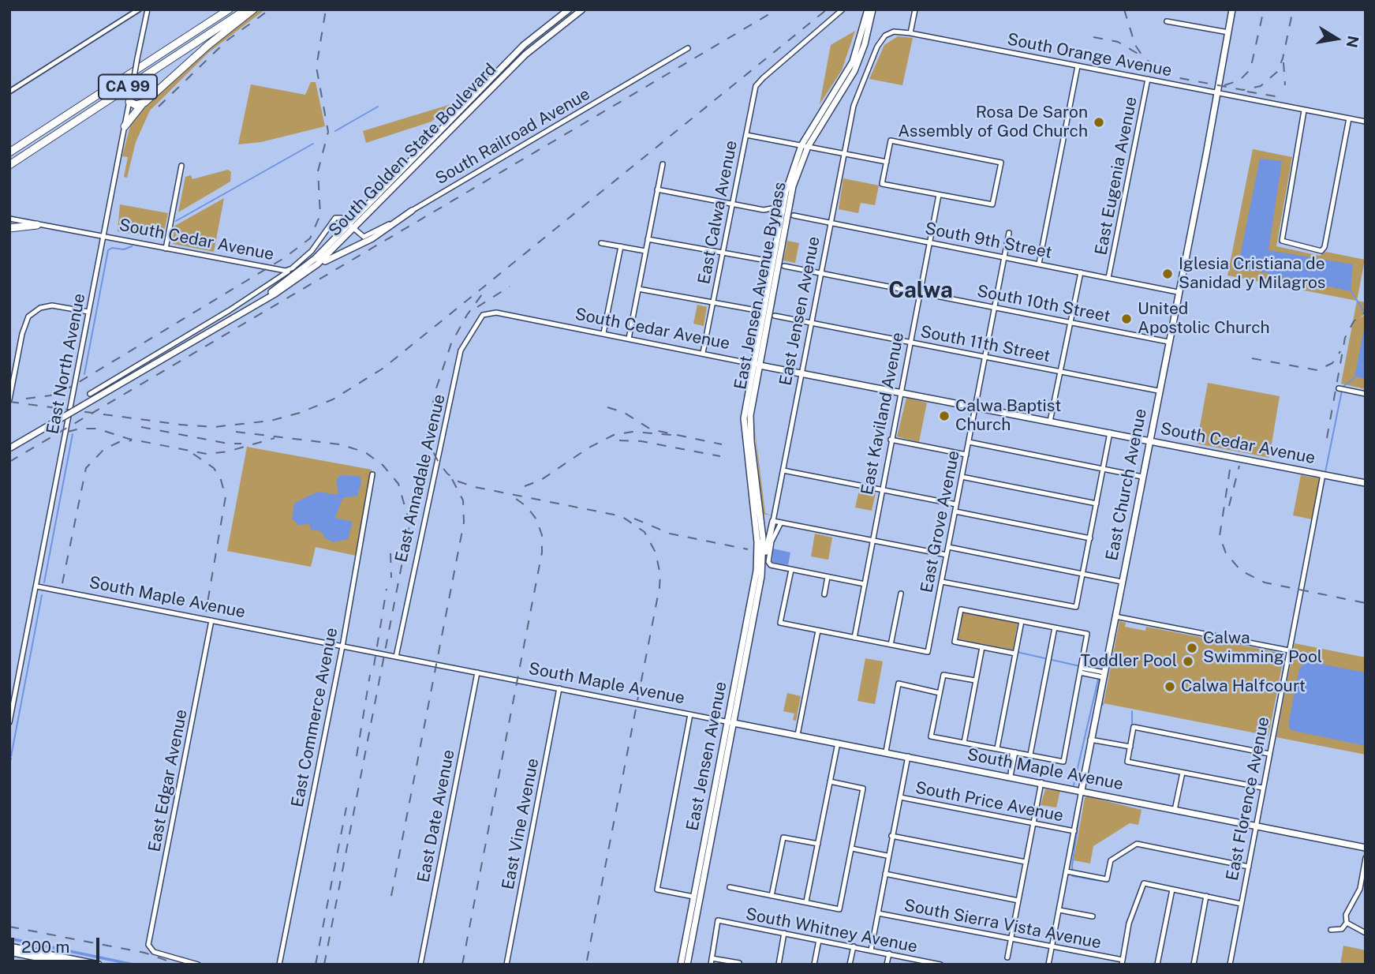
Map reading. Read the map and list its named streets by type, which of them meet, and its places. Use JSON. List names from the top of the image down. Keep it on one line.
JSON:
{"streets":{"highway":["CA 99"],"main road":["South Golden State Boulevard","South Cedar Avenue","East Jensen Avenue Bypass","East Jensen Avenue","East Church Avenue","South Maple Avenue"],"street":["South Orange Avenue","South Railroad Avenue","East Eugenia Avenue","East Calwa Avenue","South 9th Street","South 10th Street","South 11th Street","East North Avenue","East Kaviland Avenue","East Annadale Avenue","East Grove Avenue","East Commerce Avenue","East Edgar Avenue","East Florence Avenue","South Price Avenue","East Date Avenue","East Vine Avenue","South Sierra Vista Avenue","South Whitney Avenue"]},"crossings":[["South Orange Avenue","East Eugenia Avenue"],["South Orange Avenue","East Jensen Avenue"],["South Orange Avenue","East Church Avenue"],["South Railroad Avenue","South Golden State Boulevard"],["South Railroad Avenue","South Cedar Avenue"],["South Golden State Boulevard","South Cedar Avenue"],["East Eugenia Avenue","South 9th Street"],["East Calwa Avenue","South Cedar Avenue"],["South Cedar Avenue","East Jensen Avenue Bypass"],["South Cedar Avenue","East Jensen Avenue"],["South Cedar Avenue","East North Avenue"],["South Cedar Avenue","East Kaviland Avenue"],["South Cedar Avenue","East Annadale Avenue"],["South Cedar Avenue","East Church Avenue"],["South Cedar Avenue","East Grove Avenue"],["South Cedar Avenue","East Florence Avenue"],["South 9th Street","East Jensen Avenue"],["South 9th Street","East Kaviland Avenue"],["South 9th Street","East Church Avenue"],["South 9th Street","East Grove Avenue"],["East Jensen Avenue Bypass","East Jensen Avenue"],["South 10th Street","East Jensen Avenue"],["South 10th Street","East Kaviland Avenue"],["South 10th Street","East Church Avenue"],["South 10th Street","East Grove Avenue"],["East Jensen Avenue","South 11th Street"],["East Jensen Avenue","South Maple Avenue"],["South 11th Street","East Kaviland Avenue"],["South 11th Street","East Church Avenue"],["South 11th Street","East Grove Avenue"],["East North Avenue","South Maple Avenue"],["East Annadale Avenue","South Maple Avenue"],["East Church Avenue","South Maple Avenue"],["East Church Avenue","South Price Avenue"],["East Church Avenue","South Sierra Vista Avenue"],["South Maple Avenue","East Commerce Avenue"],["South Maple Avenue","East Edgar Avenue"],["South Maple Avenue","East Florence Avenue"],["South Maple Avenue","East Date Avenue"],["South Maple Avenue","East Vine Avenue"]],"districts":["Calwa"],"places":["Rosa De Saron Assembly of God Church","Iglesia Cristiana de Sanidad y Milagros","United Apostolic Church","Calwa Baptist Church","Calwa Swimming Pool","Toddler Pool","Calwa Halfcourt"],"scale_bar":"200 m","north":"right"}
